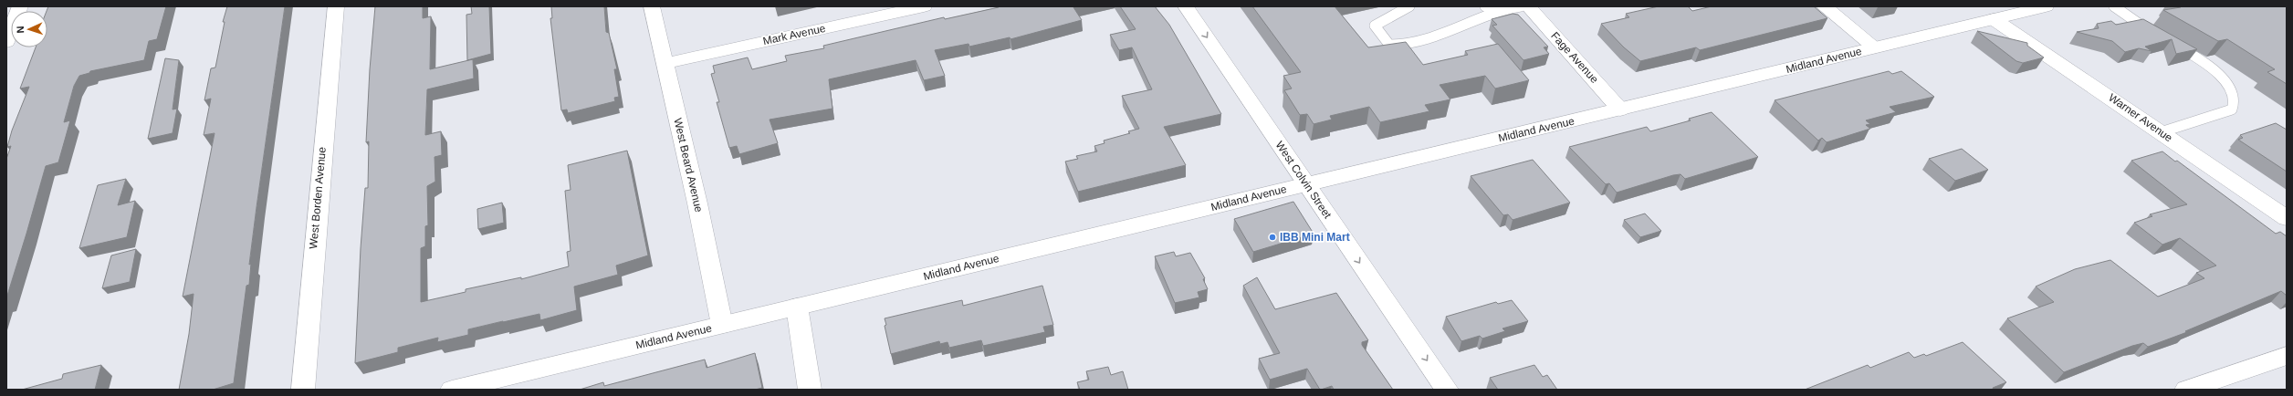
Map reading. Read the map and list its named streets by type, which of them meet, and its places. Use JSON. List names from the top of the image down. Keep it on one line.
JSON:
{"streets":{"street":["Mark Avenue","Fage Avenue","Midland Avenue","Warner Avenue","West Beard Avenue","West Colvin Street","West Borden Avenue"]},"crossings":[["Mark Avenue","West Beard Avenue"],["Fage Avenue","Midland Avenue"],["Midland Avenue","Warner Avenue"],["Midland Avenue","West Beard Avenue"],["Midland Avenue","West Colvin Street"]],"one_way":["West Colvin Street"],"places":["IBB Mini Mart"],"north":"left"}
